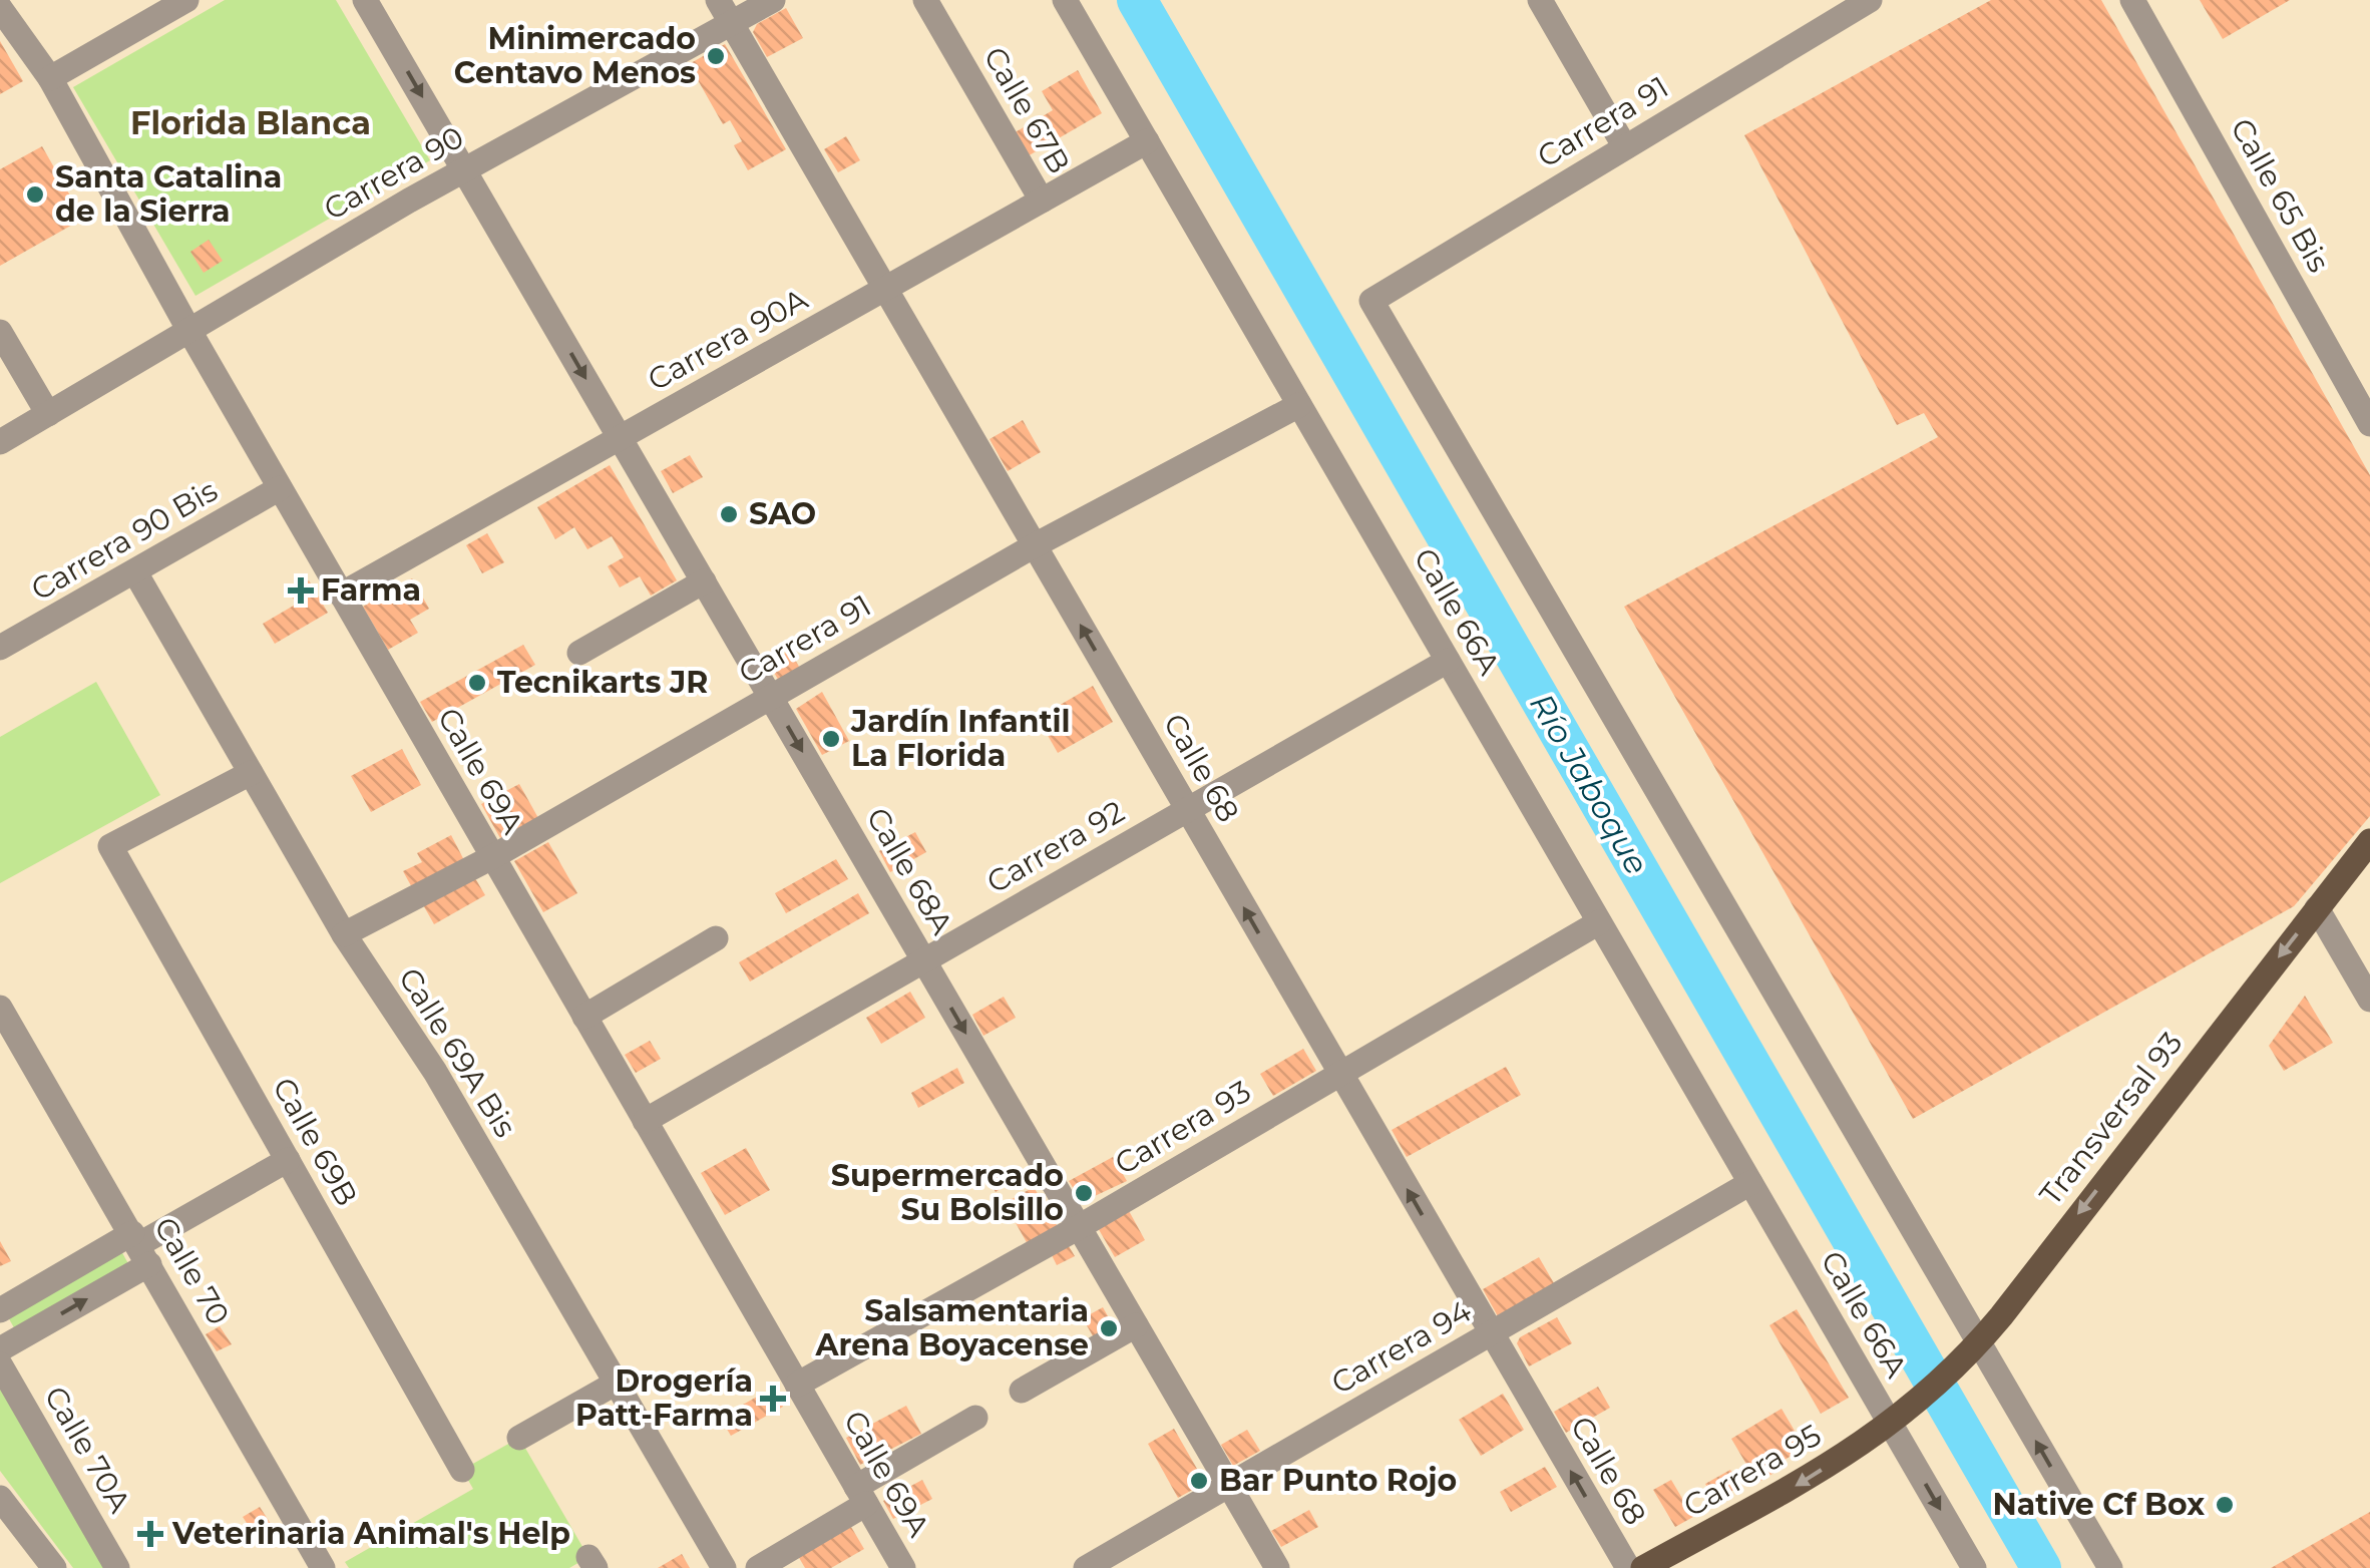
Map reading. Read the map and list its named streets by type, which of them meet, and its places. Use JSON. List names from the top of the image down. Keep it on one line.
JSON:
{"streets":{"main road":["Transversal 93","Carrera 95"],"street":["Calle 67B","Carrera 91","Carrera 90","Calle 65 Bis","Carrera 90A","Carrera 90 Bis","Calle 66A","Calle 68","Calle 69A","Carrera 92","Calle 68A","Calle 69A Bis","Carrera 93","Calle 69B","Calle 70","Carrera 94","Calle 70A"]},"crossings":[["Calle 67B","Carrera 90A"],["Carrera 91","Calle 66A"],["Carrera 91","Calle 68"],["Carrera 91","Calle 69A"],["Carrera 91","Calle 68A"],["Carrera 91","Calle 69A Bis"],["Carrera 91","Transversal 93"],["Carrera 90","Calle 68"],["Carrera 90","Calle 69A"],["Carrera 90","Calle 68A"],["Carrera 90A","Calle 66A"],["Carrera 90A","Calle 68"],["Carrera 90A","Calle 69A"],["Carrera 90A","Calle 68A"],["Carrera 90 Bis","Calle 69A"],["Carrera 90 Bis","Calle 69A Bis"],["Calle 66A","Carrera 92"],["Calle 66A","Transversal 93"],["Calle 66A","Carrera 93"],["Calle 66A","Carrera 94"],["Calle 66A","Carrera 95"],["Calle 68","Carrera 92"],["Calle 68","Carrera 93"],["Calle 68","Carrera 94"],["Calle 69A","Carrera 92"],["Calle 69A","Carrera 93"],["Carrera 92","Calle 68A"],["Calle 68A","Carrera 93"],["Calle 68A","Carrera 94"],["Calle 69A Bis","Calle 69B"],["Transversal 93","Carrera 95"]],"one_way":["Calle 68","Calle 68A","Transversal 93","Carrera 95"],"districts":["Florida Blanca"],"water":["Río Jaboque"],"places":{"other":["Minimercado Centavo Menos","Santa Catalina de la Sierra","SAO","Tecnikarts JR","Jardín Infantil La Florida","Supermercado Su Bolsillo","Salsamentaria Arena Boyacense","Bar Punto Rojo","Native Cf Box"],"health":["Farma","Drogería Patt-Farma","Veterinaria Animal's Help"]}}
